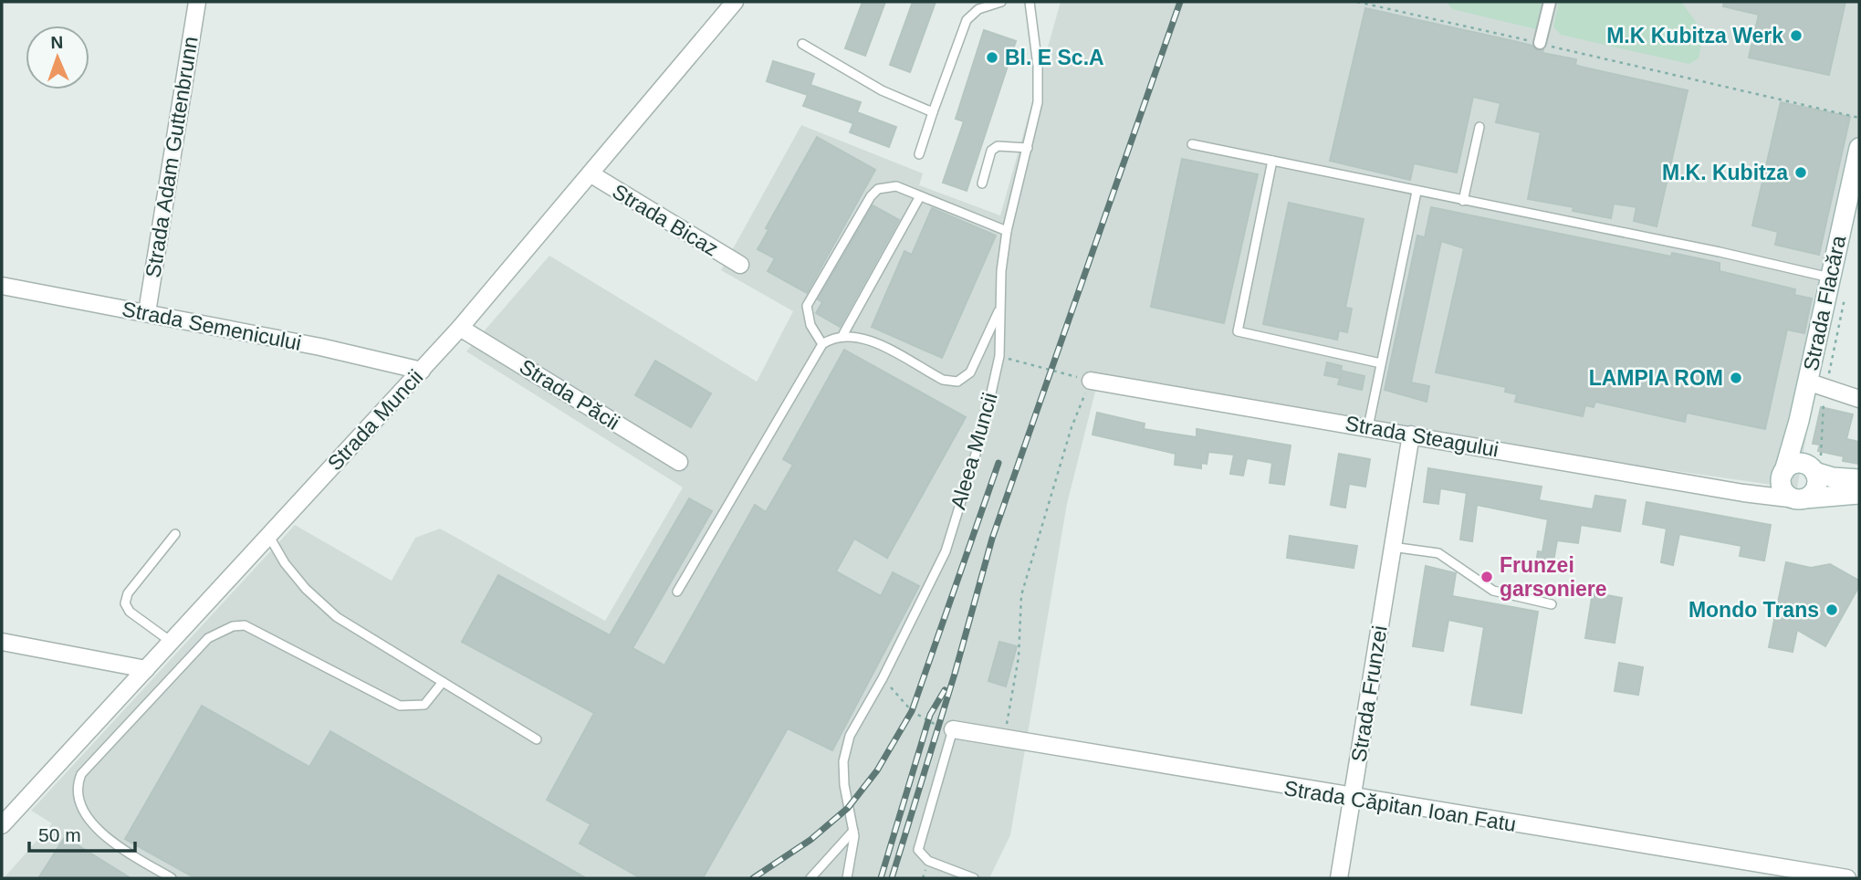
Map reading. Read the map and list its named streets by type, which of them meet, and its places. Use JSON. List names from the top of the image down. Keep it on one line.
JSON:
{"streets":{"main road":["Strada Flacăra","Strada Steagului"],"street":["Strada Adam Guttenbrunn","Strada Bicaz","Strada Semenicului","Strada Păcii","Strada Muncii","Strada Frunzei","Strada Căpitan Ioan Fatu"],"lane":["Aleea Muncii"]},"crossings":[["Strada Adam Guttenbrunn","Strada Semenicului"],["Strada Bicaz","Strada Muncii"],["Strada Flacăra","Strada Steagului"],["Strada Semenicului","Strada Muncii"],["Strada Păcii","Strada Muncii"],["Strada Steagului","Strada Frunzei"],["Strada Frunzei","Strada Căpitan Ioan Fatu"]],"places":["M.K Kubitza Werk","Bl. E Sc.A","M.K. Kubitza","LAMPIA ROM","Frunzei garsoniere","Mondo Trans"],"scale_bar":"50 m","north":"top"}
